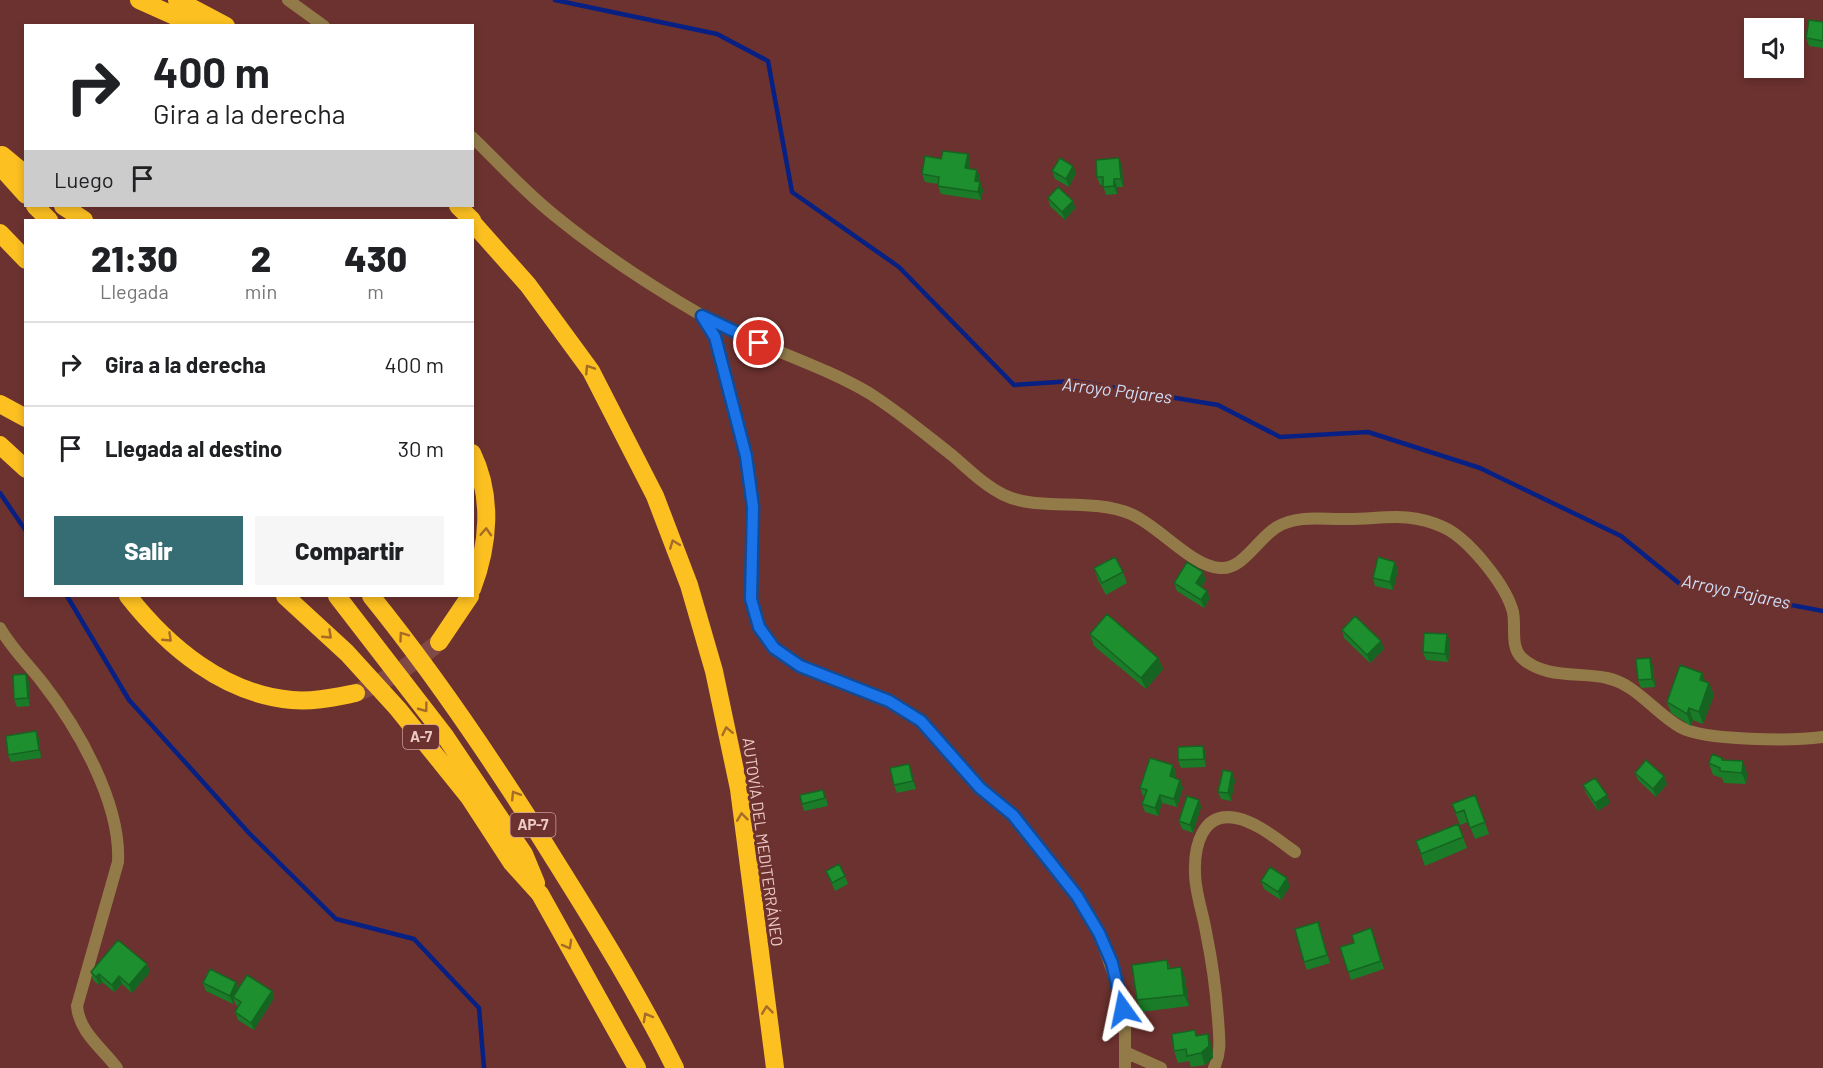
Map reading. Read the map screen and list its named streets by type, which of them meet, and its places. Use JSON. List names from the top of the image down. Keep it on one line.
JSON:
{"streets":{"highway":["A-7","AP-7","AUTOVÍA DEL MEDITERRÁNEO"]},"crossings":[["A-7","AP-7"]],"water":["Arroyo Pajares"],"page":{"turn":["400 m","Gira a la derecha"],"then":"Luego","eta":["21:30","Llegada","2","min","430","m"],"list":[{"name":"Gira a la derecha","value":"400 m"},{"name":"Llegada al destino","value":"30 m"}],"buttons":["Salir","Compartir"]}}
